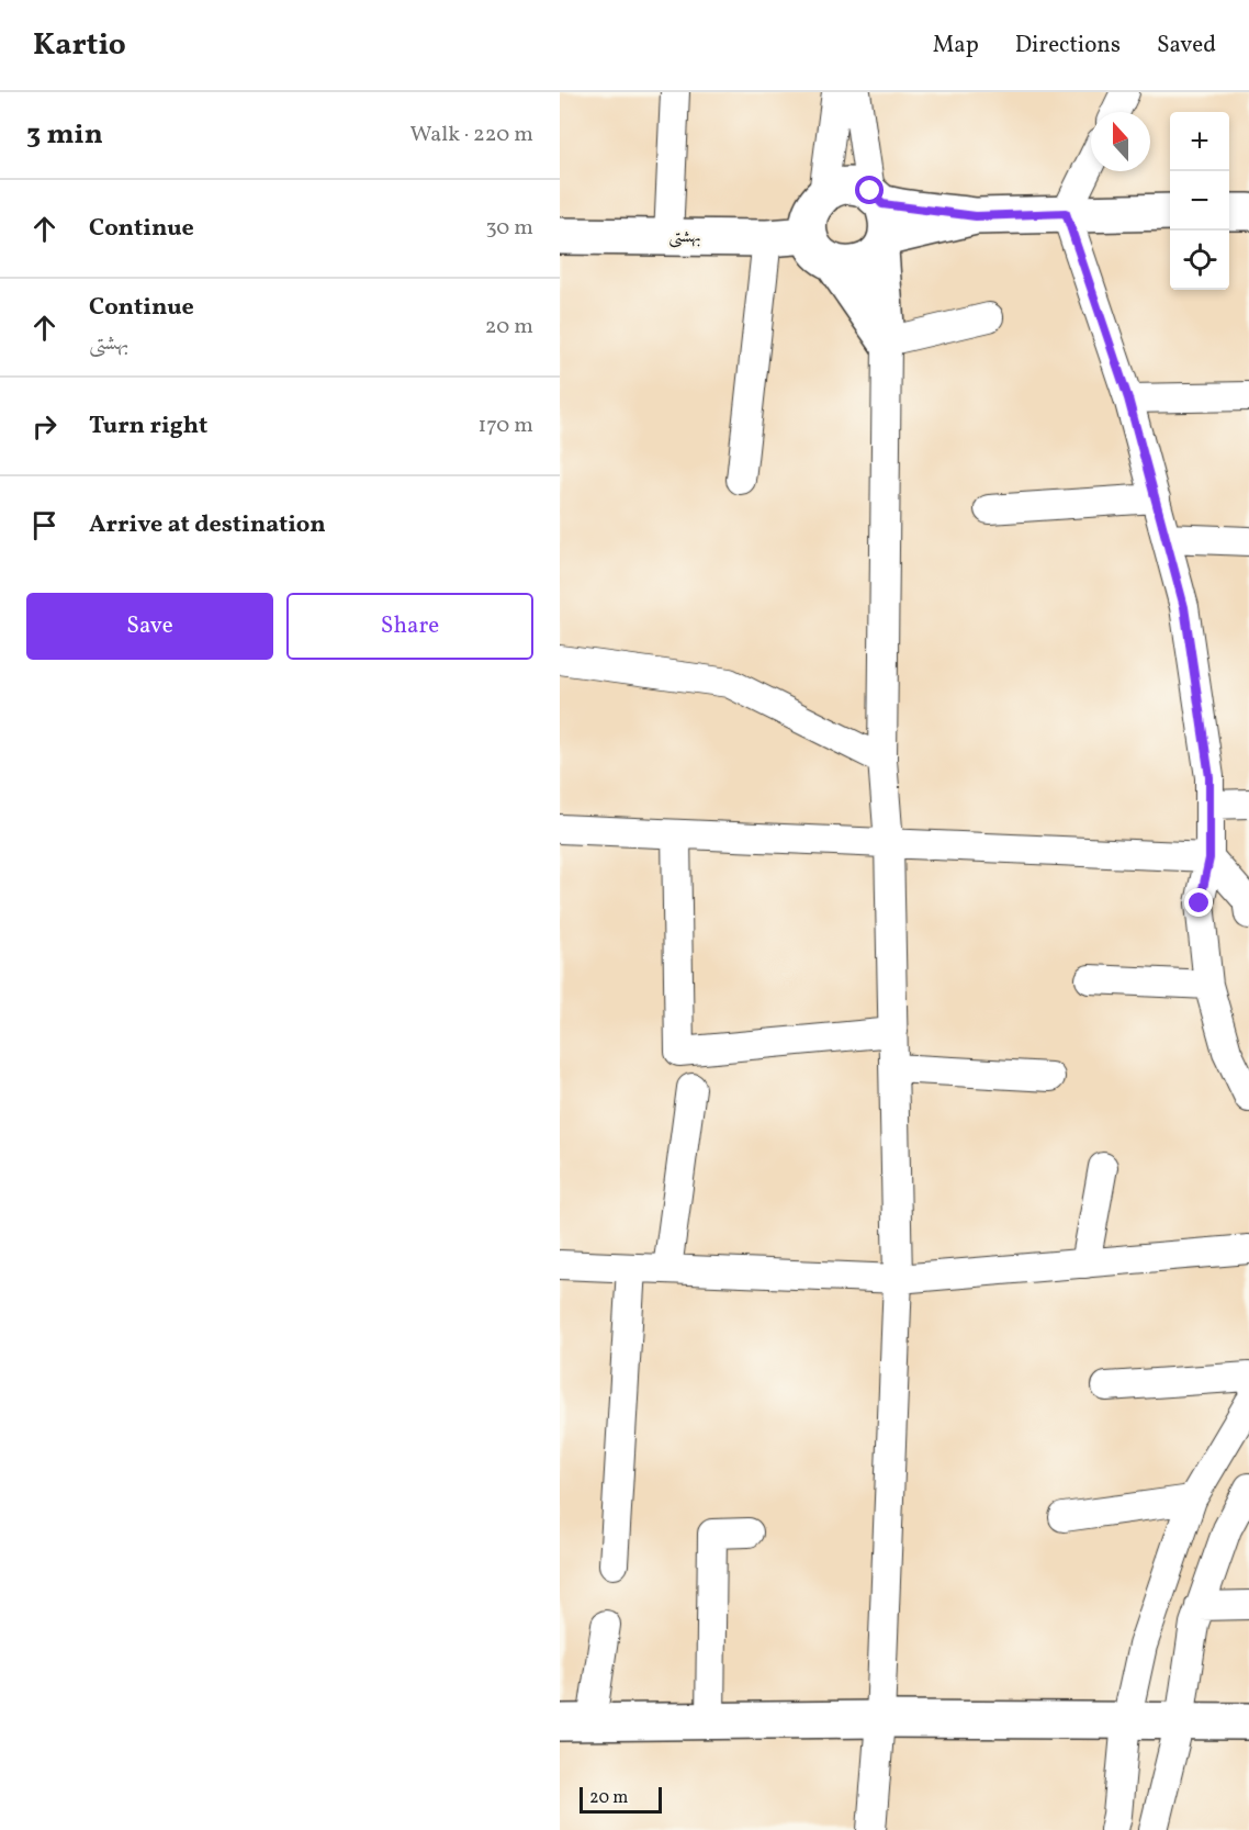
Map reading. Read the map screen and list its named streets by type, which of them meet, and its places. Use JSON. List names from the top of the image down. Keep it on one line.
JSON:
{"streets":{"street":["بهشتی"]},"scale_bar":"20 m","north":"top","page":{"header":"Kartio","nav":["Map","Directions","Saved"],"heading":["3 min","Walk · 220 m"],"map_buttons":["+","−"],"list":[["Continue","30 m"],["Continue","بهشتی","20 m"],["Turn right","170 m"],"Arrive at destination"],"buttons":["Save","Share"],"scale":"20 m"}}
